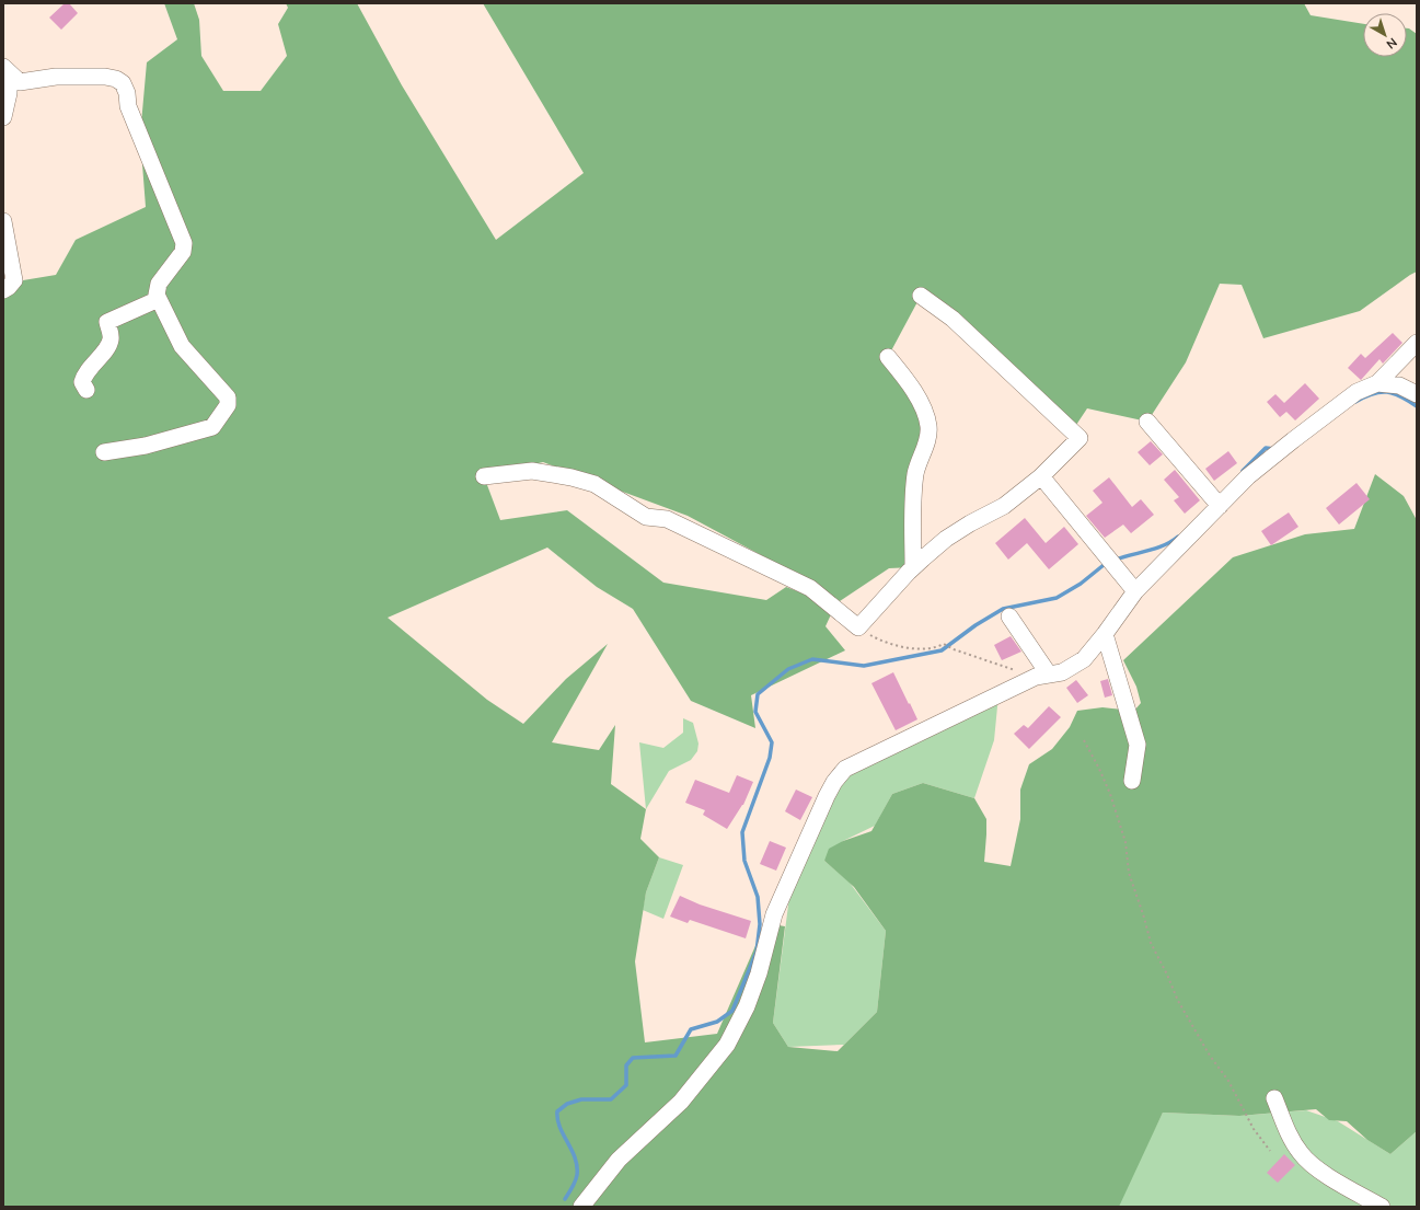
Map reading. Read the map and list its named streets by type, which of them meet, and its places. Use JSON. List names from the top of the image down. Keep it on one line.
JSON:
{"north":"bottom right"}
